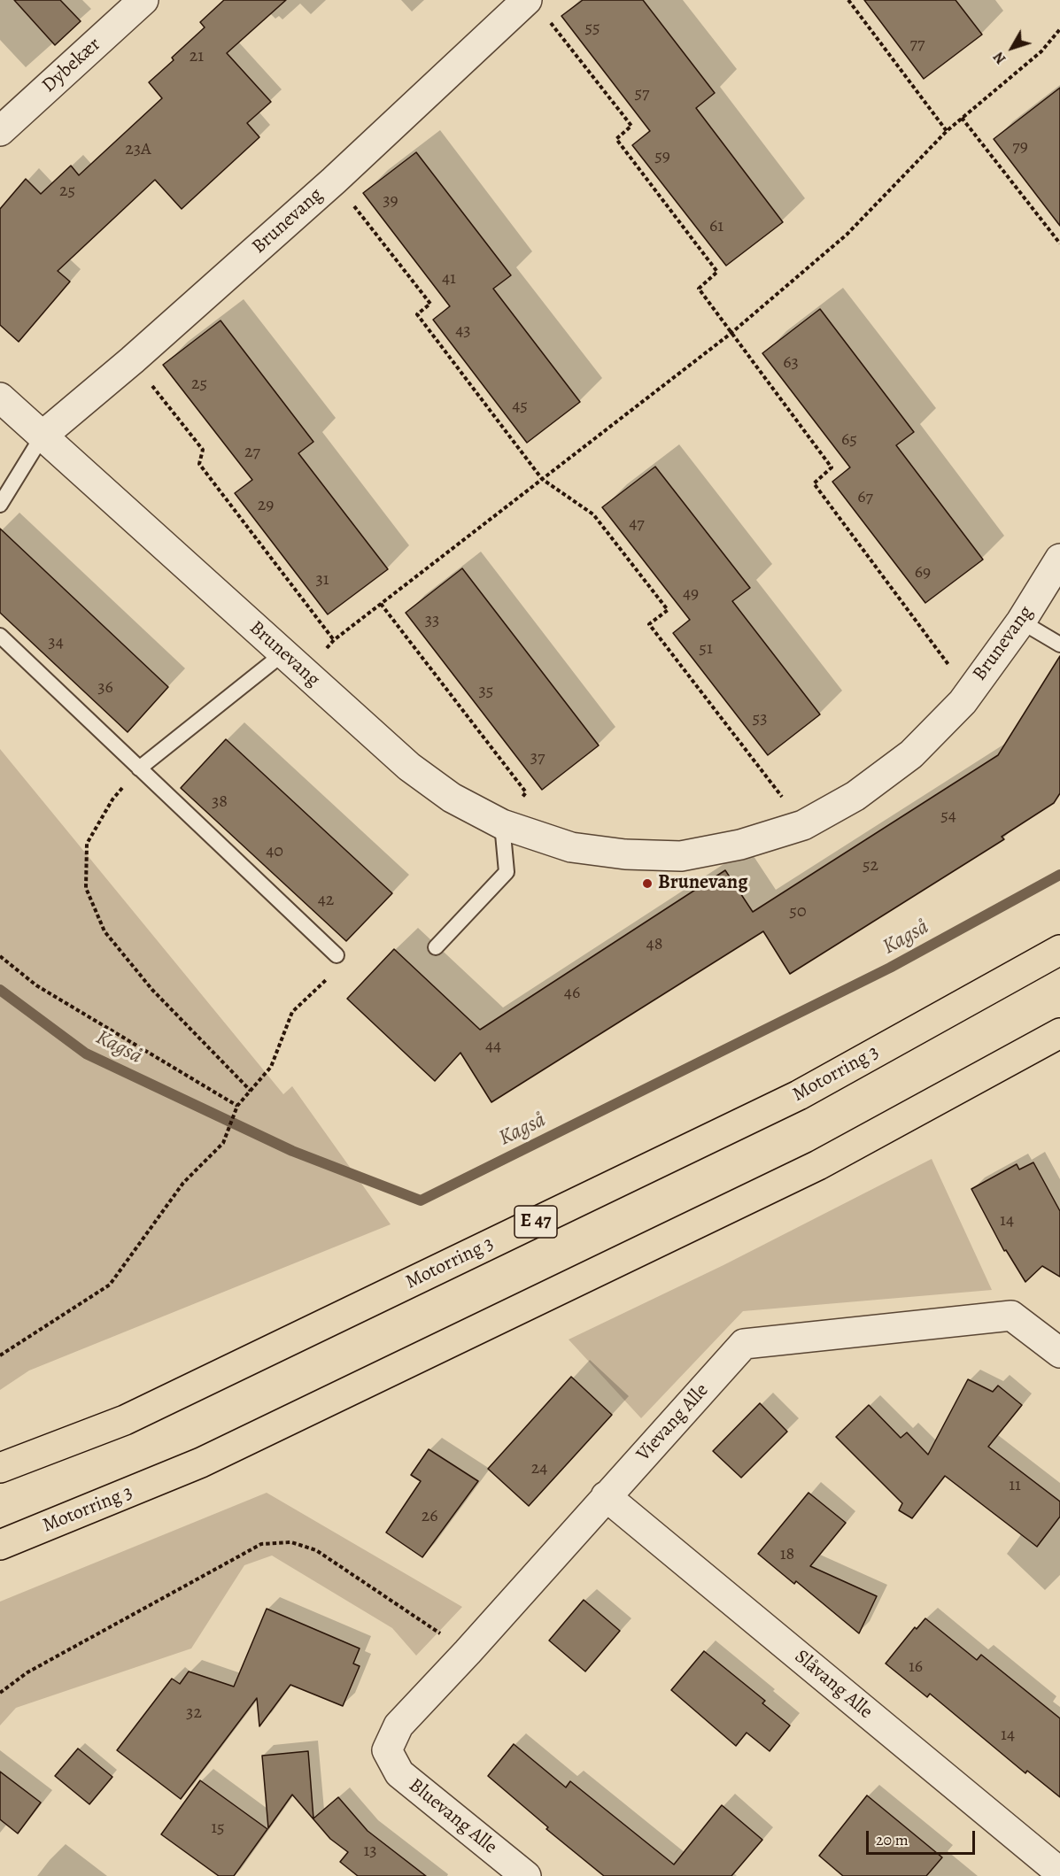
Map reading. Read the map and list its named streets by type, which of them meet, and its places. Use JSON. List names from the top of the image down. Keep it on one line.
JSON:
{"streets":{"highway":["Motorring 3","E 47"],"street":["Dybekær","Brunevang","Vievang Alle","Slåvang Alle","Bluevang Alle"]},"crossings":[["Vievang Alle","Slåvang Alle"],["Vievang Alle","Bluevang Alle"]],"water":["Kagså"],"places":["Brunevang"],"house_numbers":["55","77","21","57","79","23A","59","25","39","61","41","43","63","25","45","65","27","67","29","47","69","31","49","33","34","51","36","35","53","37","38","54","40","52","42","50","48","46","44","14","24","11","26","18","16","32","14","15","13"],"scale_bar":"20 m","north":"bottom left"}
